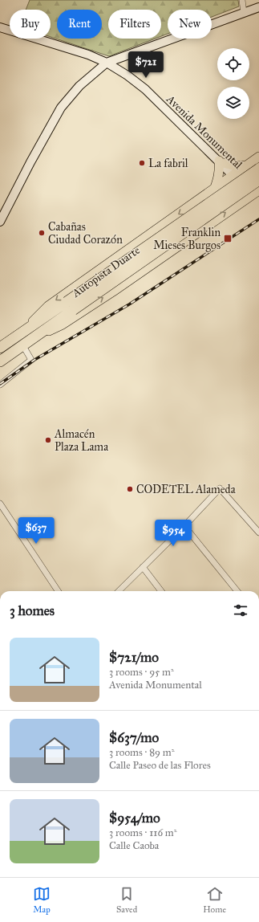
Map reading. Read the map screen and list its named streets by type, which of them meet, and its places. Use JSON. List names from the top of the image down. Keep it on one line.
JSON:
{"streets":{"highway":["Autopista Duarte"],"main road":["Avenida Monumental"]},"crossings":[["Avenida Monumental","Autopista Duarte"]],"places":{"other":["La fabril","Cabañas Ciudad Corazón","Almacén Plaza Lama","CODETEL Alameda"],"transit":["Franklin Mieses Burgos"]},"page":{"chip":["Buy","Rent","Filters","New"],"price":["$721","$637","$954"],"heading":"3 homes","list":[{"name":"$721/mo","note":"3 rooms · 95 m² · Avenida Monumental"},{"name":"$637/mo","note":"3 rooms · 89 m² · Calle Paseo de las Flores"},{"name":"$954/mo","note":"3 rooms · 116 m² · Calle Caoba"}],"tabs":["Map","Saved","Home"]}}
